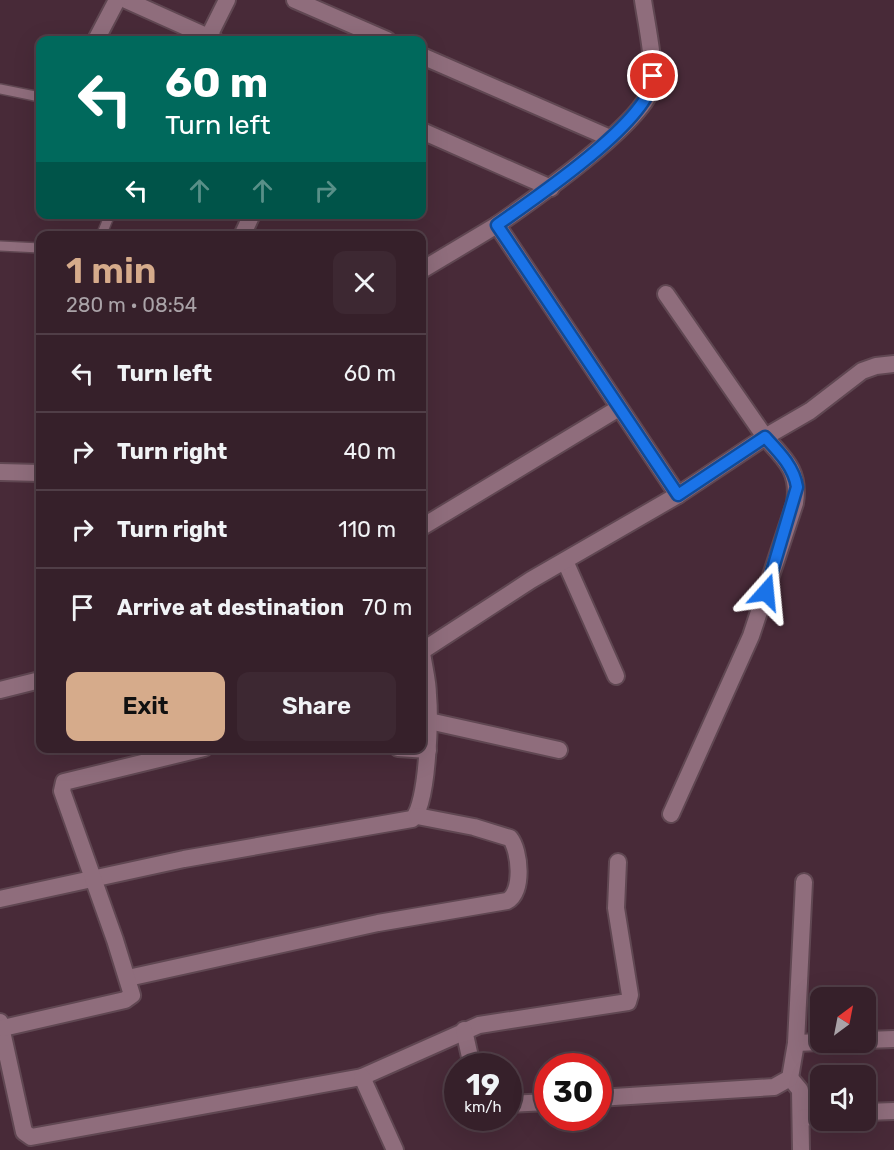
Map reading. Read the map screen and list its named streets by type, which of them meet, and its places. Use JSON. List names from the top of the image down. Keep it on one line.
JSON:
{"north":"top right","page":{"turn":["60 m","Turn left"],"heading":["1 min","280 m · 08:54"],"list":[{"name":"Turn left","value":"60 m"},{"name":"Turn right","value":"40 m"},{"name":"Turn right","value":"110 m"},{"name":"Arrive at destination","value":"70 m"}],"buttons":["Exit","Share"],"speed":"19 km/h","limit":"30"}}
